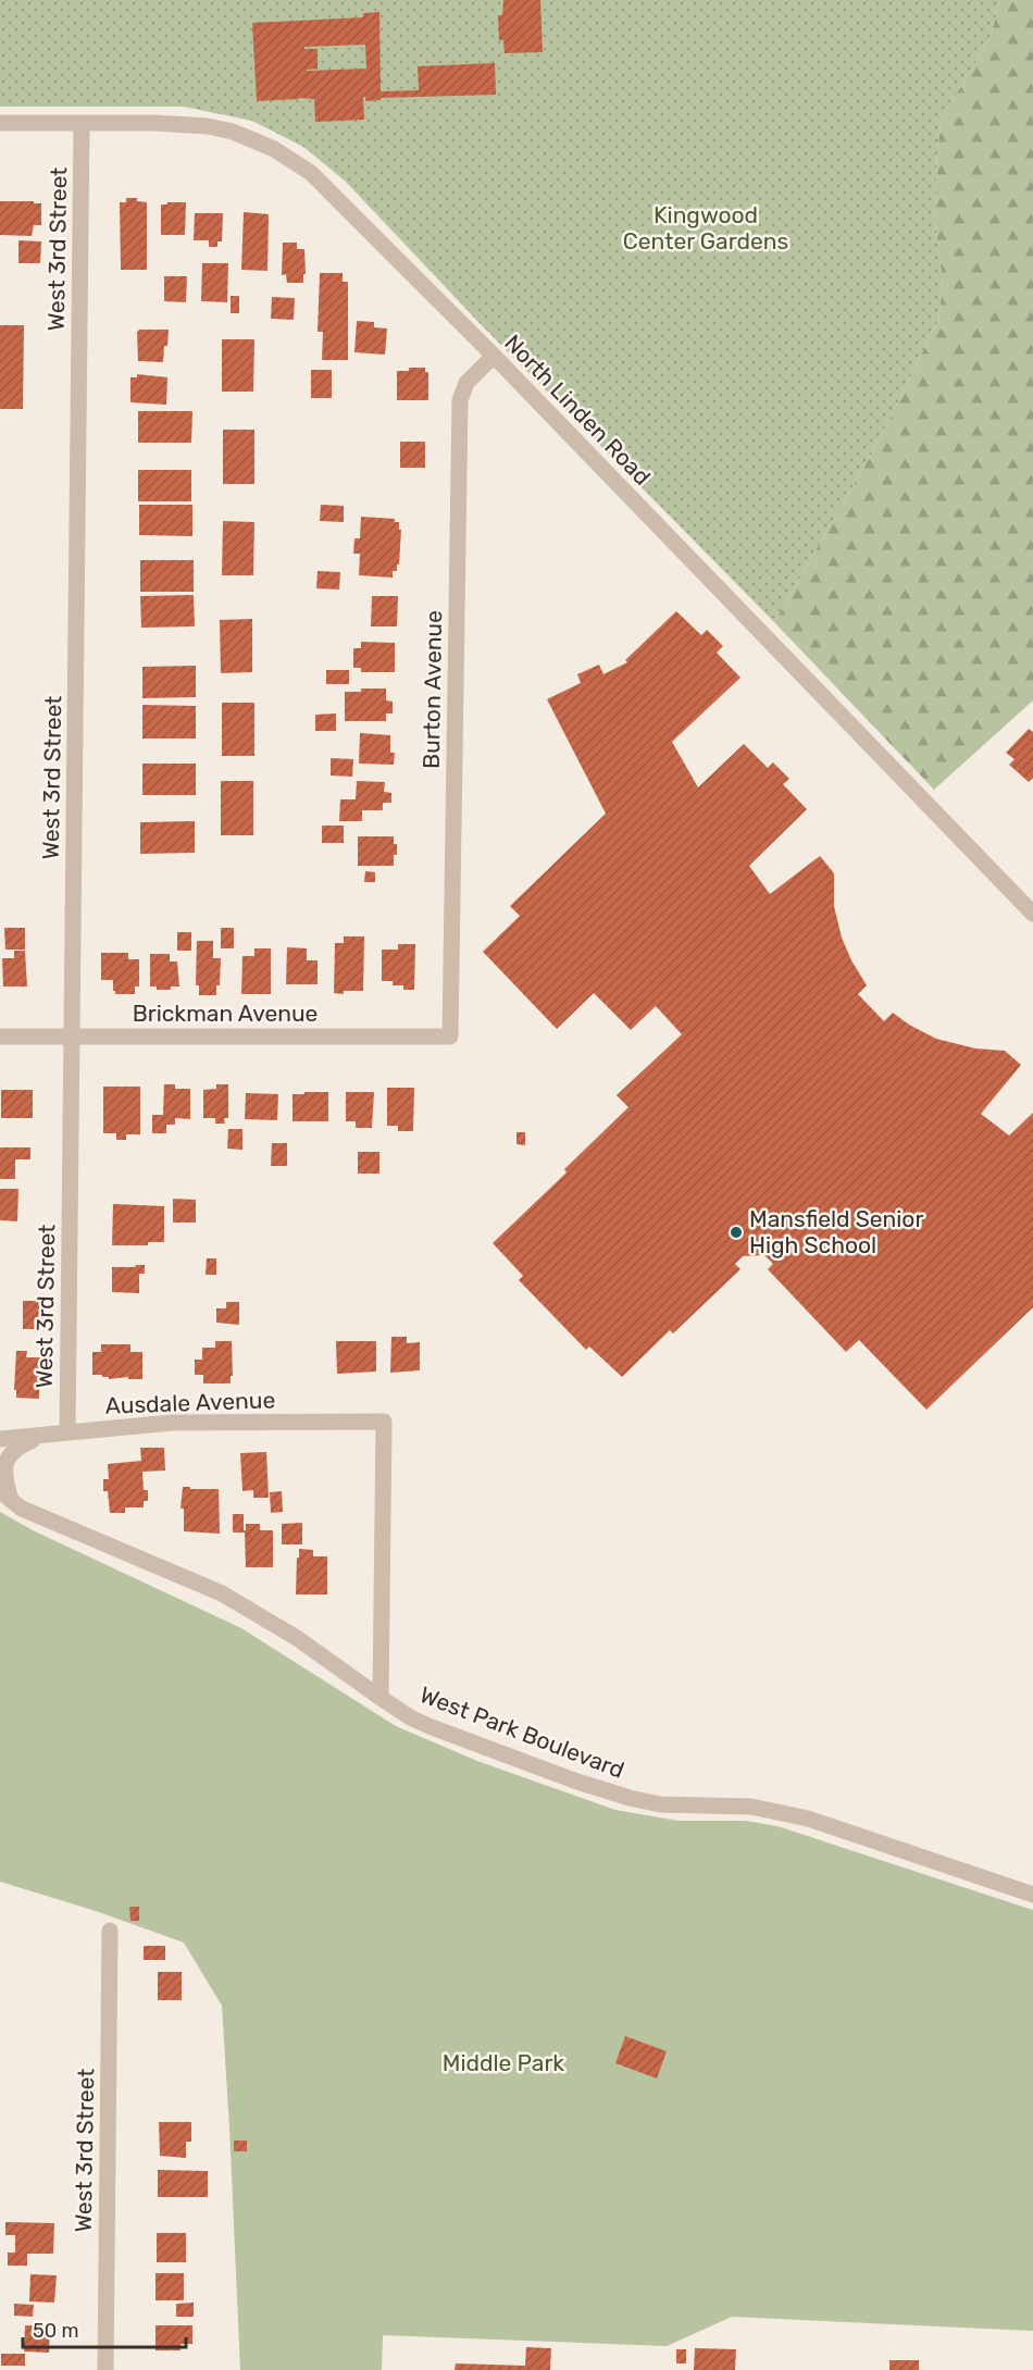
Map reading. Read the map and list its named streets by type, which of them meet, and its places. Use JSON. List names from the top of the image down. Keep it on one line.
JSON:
{"streets":{"street":["West 3rd Street","North Linden Road","Burton Avenue","Brickman Avenue","Ausdale Avenue","West Park Boulevard"]},"crossings":[["West 3rd Street","North Linden Road"],["West 3rd Street","Brickman Avenue"],["West 3rd Street","Ausdale Avenue"],["North Linden Road","Burton Avenue"],["Burton Avenue","Brickman Avenue"],["Ausdale Avenue","West Park Boulevard"]],"parks":["Kingwood Center Gardens","Middle Park"],"places":["Mansfield Senior High School"],"scale_bar":"50 m"}
